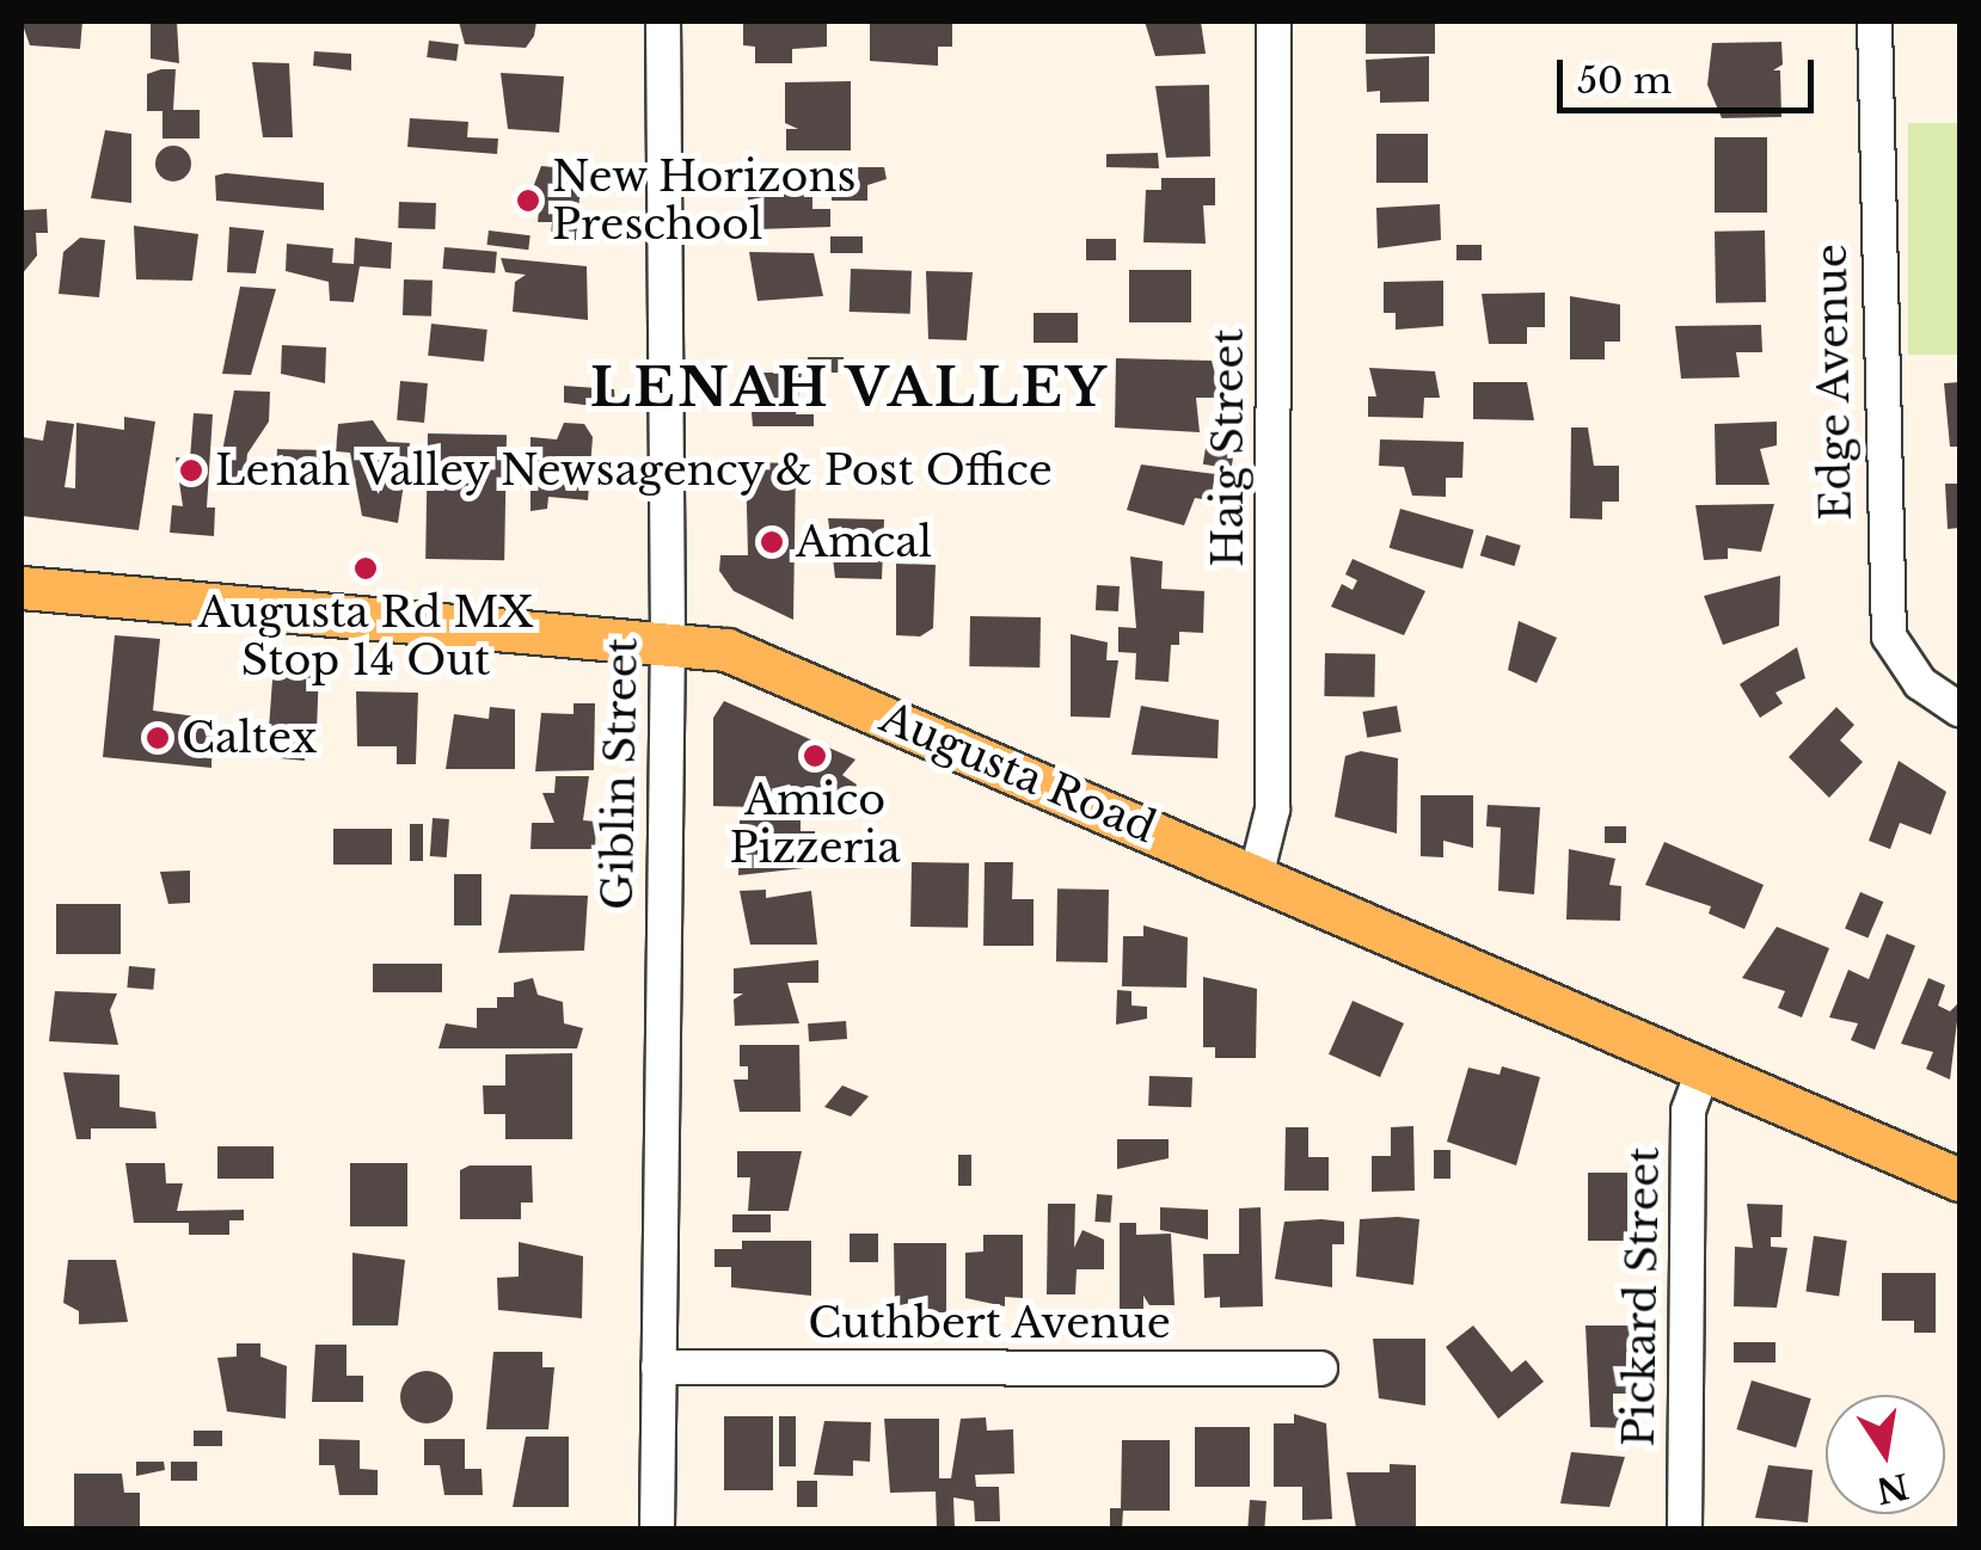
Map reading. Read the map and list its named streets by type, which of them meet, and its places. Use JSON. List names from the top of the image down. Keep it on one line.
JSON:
{"streets":{"main road":["Augusta Road"],"street":["Edge Avenue","Haig Street","Giblin Street","Pickard Street","Cuthbert Avenue"]},"crossings":[["Haig Street","Augusta Road"],["Augusta Road","Giblin Street"],["Augusta Road","Pickard Street"],["Giblin Street","Cuthbert Avenue"]],"districts":["LENAH VALLEY"],"places":["New Horizons Preschool","Lenah Valley Newsagency & Post Office","Amcal","Augusta Rd MX Stop 14 Out","Caltex","Amico Pizzeria"],"scale_bar":"50 m","north":"bottom"}
